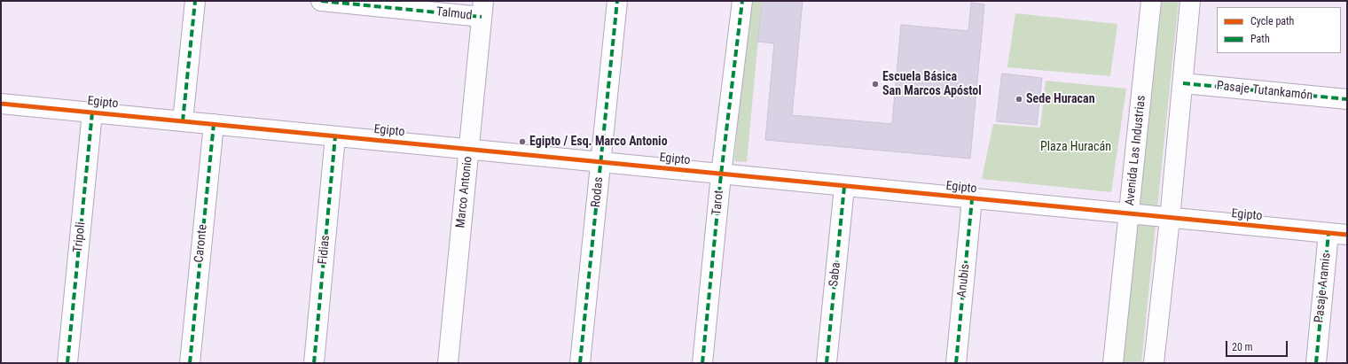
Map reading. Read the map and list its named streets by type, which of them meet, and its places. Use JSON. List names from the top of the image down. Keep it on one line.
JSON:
{"streets":{"street":["Talmud","Pasaje Tutankamón","Egipto","Avenida Las Industrias","Marco Antonio","Rodas","Tarot","Tripoli","Caronte","Fidias","Saba","Anubis","Pasaje Aramis"]},"crossings":[["Talmud","Marco Antonio"],["Egipto","Avenida Las Industrias"],["Egipto","Marco Antonio"],["Egipto","Rodas"],["Egipto","Tarot"],["Egipto","Tripoli"],["Egipto","Caronte"],["Egipto","Fidias"],["Egipto","Saba"],["Egipto","Anubis"],["Egipto","Pasaje Aramis"]],"parks":["Plaza Huracán"],"places":["Escuela Básica San Marcos Apóstol","Sede Huracan","Egipto / Esq. Marco Antonio"],"legend":["Cycle path","Path"],"scale_bar":"20 m"}
